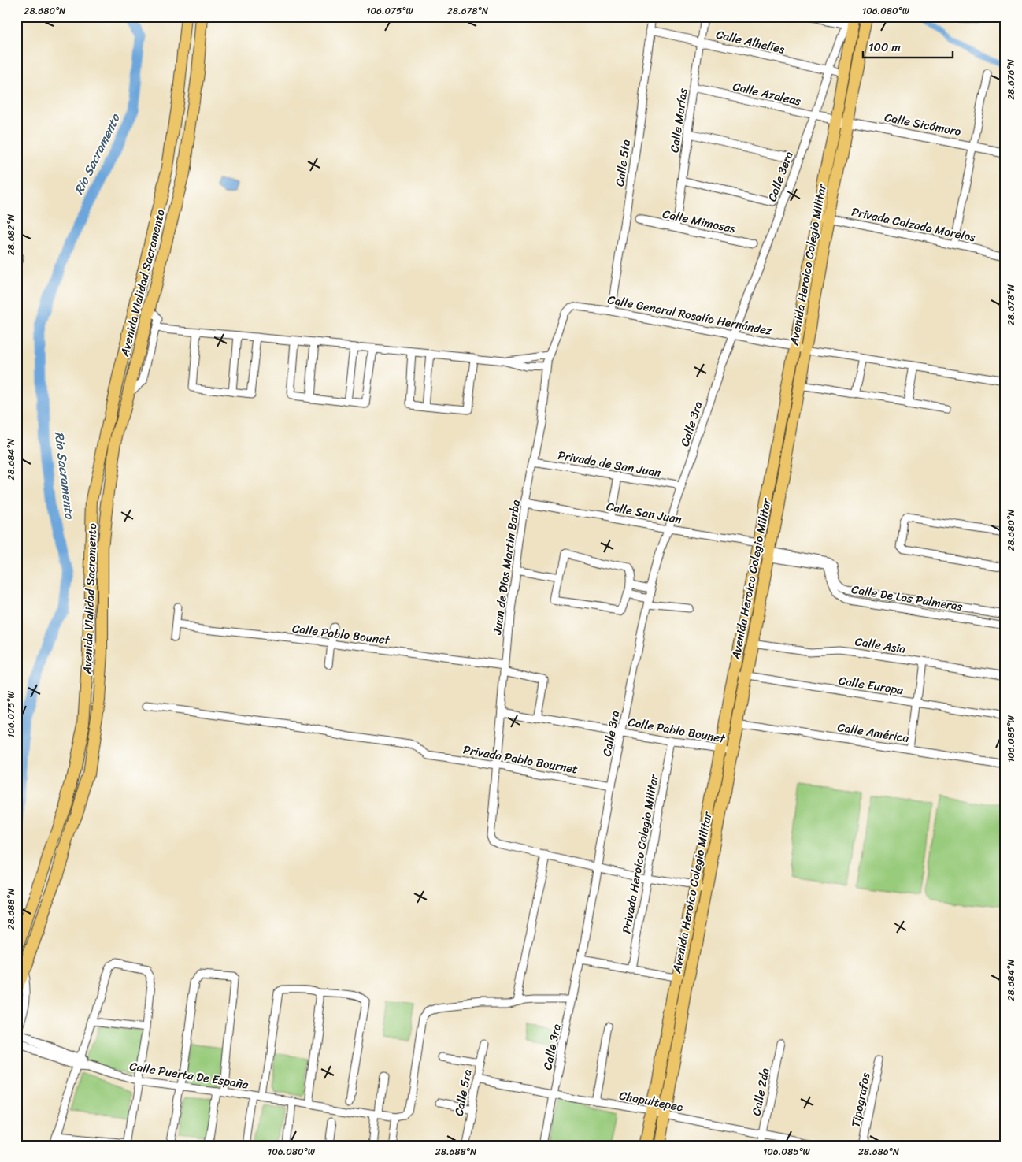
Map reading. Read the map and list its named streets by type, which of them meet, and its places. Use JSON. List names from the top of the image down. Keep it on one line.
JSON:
{"streets":{"main road":["Avenida Heroico Colegio Militar","Avenida Vialidad Sacramento"],"street":["Calle Alhelíes","Calle Azaleas","Calle Marías","Calle Sicómoro","Calle 5ta","Calle 3era","Calle Mimosas","Privada Calzada Morelos","Calle General Rosalío Hernández","Calle 3ra","Privada de San Juan","Calle San Juan","Juan de Dios Martin Barba","Calle De Las Palmeras","Calle Pablo Bounet","Calle Asia","Calle Europa","Calle América","Privada Pablo Bournet","Privada Heroico Colegio Militar","Calle Puerta De España","Calle 2da","Calle 5ra","Tipografos","Chapultepec"]},"crossings":[["Calle Alhelíes","Calle Marías"],["Calle Alhelíes","Calle 5ta"],["Calle Alhelíes","Calle 3era"],["Calle Alhelíes","Avenida Heroico Colegio Militar"],["Calle Azaleas","Calle Marías"],["Calle Azaleas","Calle Sicómoro"],["Calle Azaleas","Calle 3era"],["Calle Azaleas","Avenida Heroico Colegio Militar"],["Calle Marías","Calle Mimosas"],["Calle Sicómoro","Avenida Heroico Colegio Militar"],["Calle 5ta","Calle General Rosalío Hernández"],["Calle 3era","Avenida Heroico Colegio Militar"],["Calle 3era","Calle General Rosalío Hernández"],["Calle 3era","Calle 3ra"],["Privada Calzada Morelos","Avenida Heroico Colegio Militar"],["Avenida Heroico Colegio Militar","Calle General Rosalío Hernández"],["Avenida Heroico Colegio Militar","Calle San Juan"],["Avenida Heroico Colegio Militar","Calle De Las Palmeras"],["Avenida Heroico Colegio Militar","Calle Pablo Bounet"],["Avenida Heroico Colegio Militar","Calle Asia"],["Avenida Heroico Colegio Militar","Calle Europa"],["Avenida Heroico Colegio Militar","Calle América"],["Avenida Heroico Colegio Militar","Chapultepec"],["Calle General Rosalío Hernández","Calle 3ra"],["Calle General Rosalío Hernández","Juan de Dios Martin Barba"],["Calle 3ra","Privada de San Juan"],["Calle 3ra","Calle San Juan"],["Calle 3ra","Calle Pablo Bounet"],["Calle 3ra","Privada Pablo Bournet"],["Calle 3ra","Chapultepec"],["Privada de San Juan","Juan de Dios Martin Barba"],["Calle San Juan","Juan de Dios Martin Barba"],["Calle San Juan","Calle De Las Palmeras"],["Juan de Dios Martin Barba","Calle Pablo Bounet"],["Juan de Dios Martin Barba","Privada Pablo Bournet"],["Calle Pablo Bounet","Privada Heroico Colegio Militar"],["Calle 2da","Chapultepec"],["Calle 5ra","Chapultepec"]],"water":["Rio Sacramento"],"scale_bar":"100 m","coordinates":["28.680°N","106.075°W","28.678°N","106.080°W","28.676°N","28.682°N","28.684°N","106.085°W","28.688°N","28.686°N"]}
